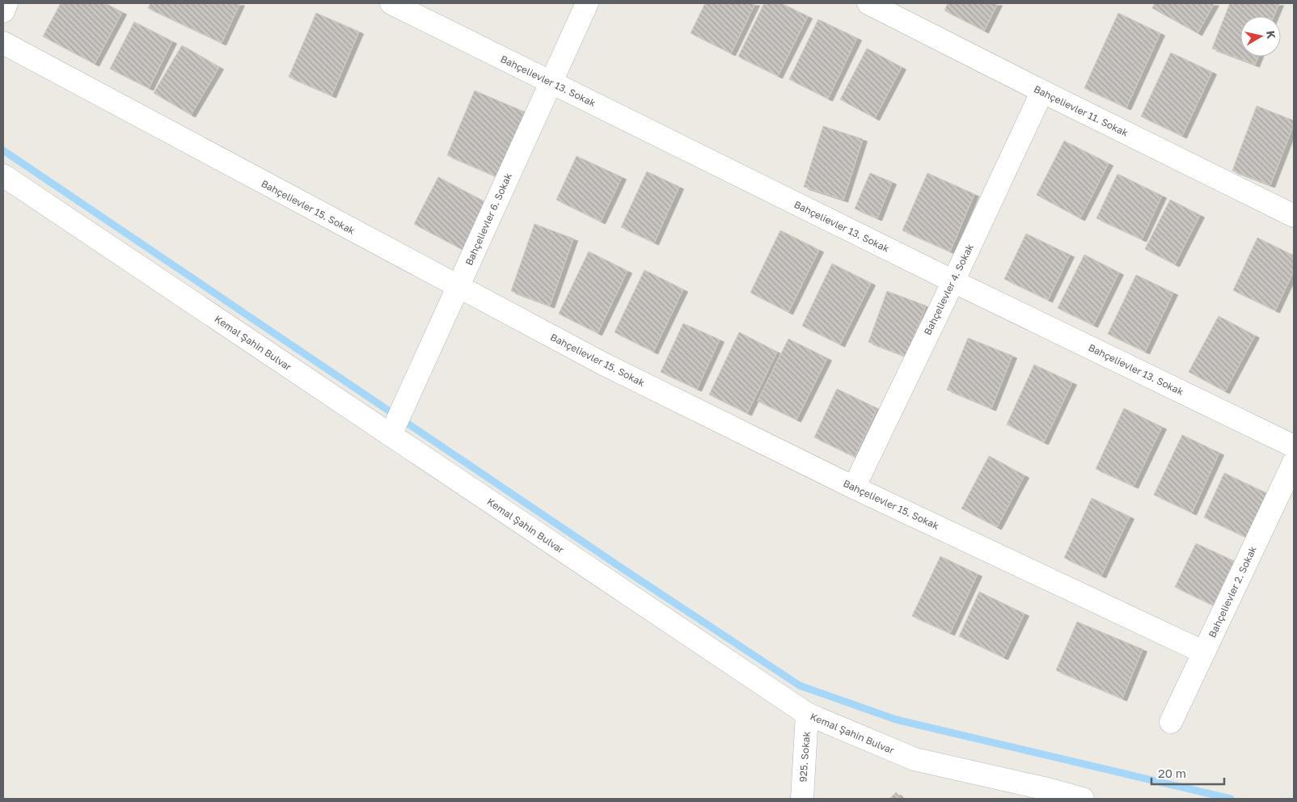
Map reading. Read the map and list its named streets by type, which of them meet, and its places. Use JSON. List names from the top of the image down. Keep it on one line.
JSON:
{"streets":{"street":["Bahçelievler 13. Sokak","Bahçelievler 11. Sokak","Bahçelievler 15. Sokak","Bahçelievler 6. Sokak","Bahçelievler 4. Sokak","Kemal Şahin Bulvar","Bahçelievler 2. Sokak","925. Sokak"]},"crossings":[["Bahçelievler 13. Sokak","Bahçelievler 6. Sokak"],["Bahçelievler 13. Sokak","Bahçelievler 4. Sokak"],["Bahçelievler 11. Sokak","Bahçelievler 4. Sokak"],["Bahçelievler 15. Sokak","Bahçelievler 6. Sokak"],["Bahçelievler 15. Sokak","Bahçelievler 4. Sokak"],["Bahçelievler 15. Sokak","Bahçelievler 2. Sokak"],["Bahçelievler 6. Sokak","Kemal Şahin Bulvar"],["Kemal Şahin Bulvar","925. Sokak"]],"scale_bar":"20 m","north":"right"}
